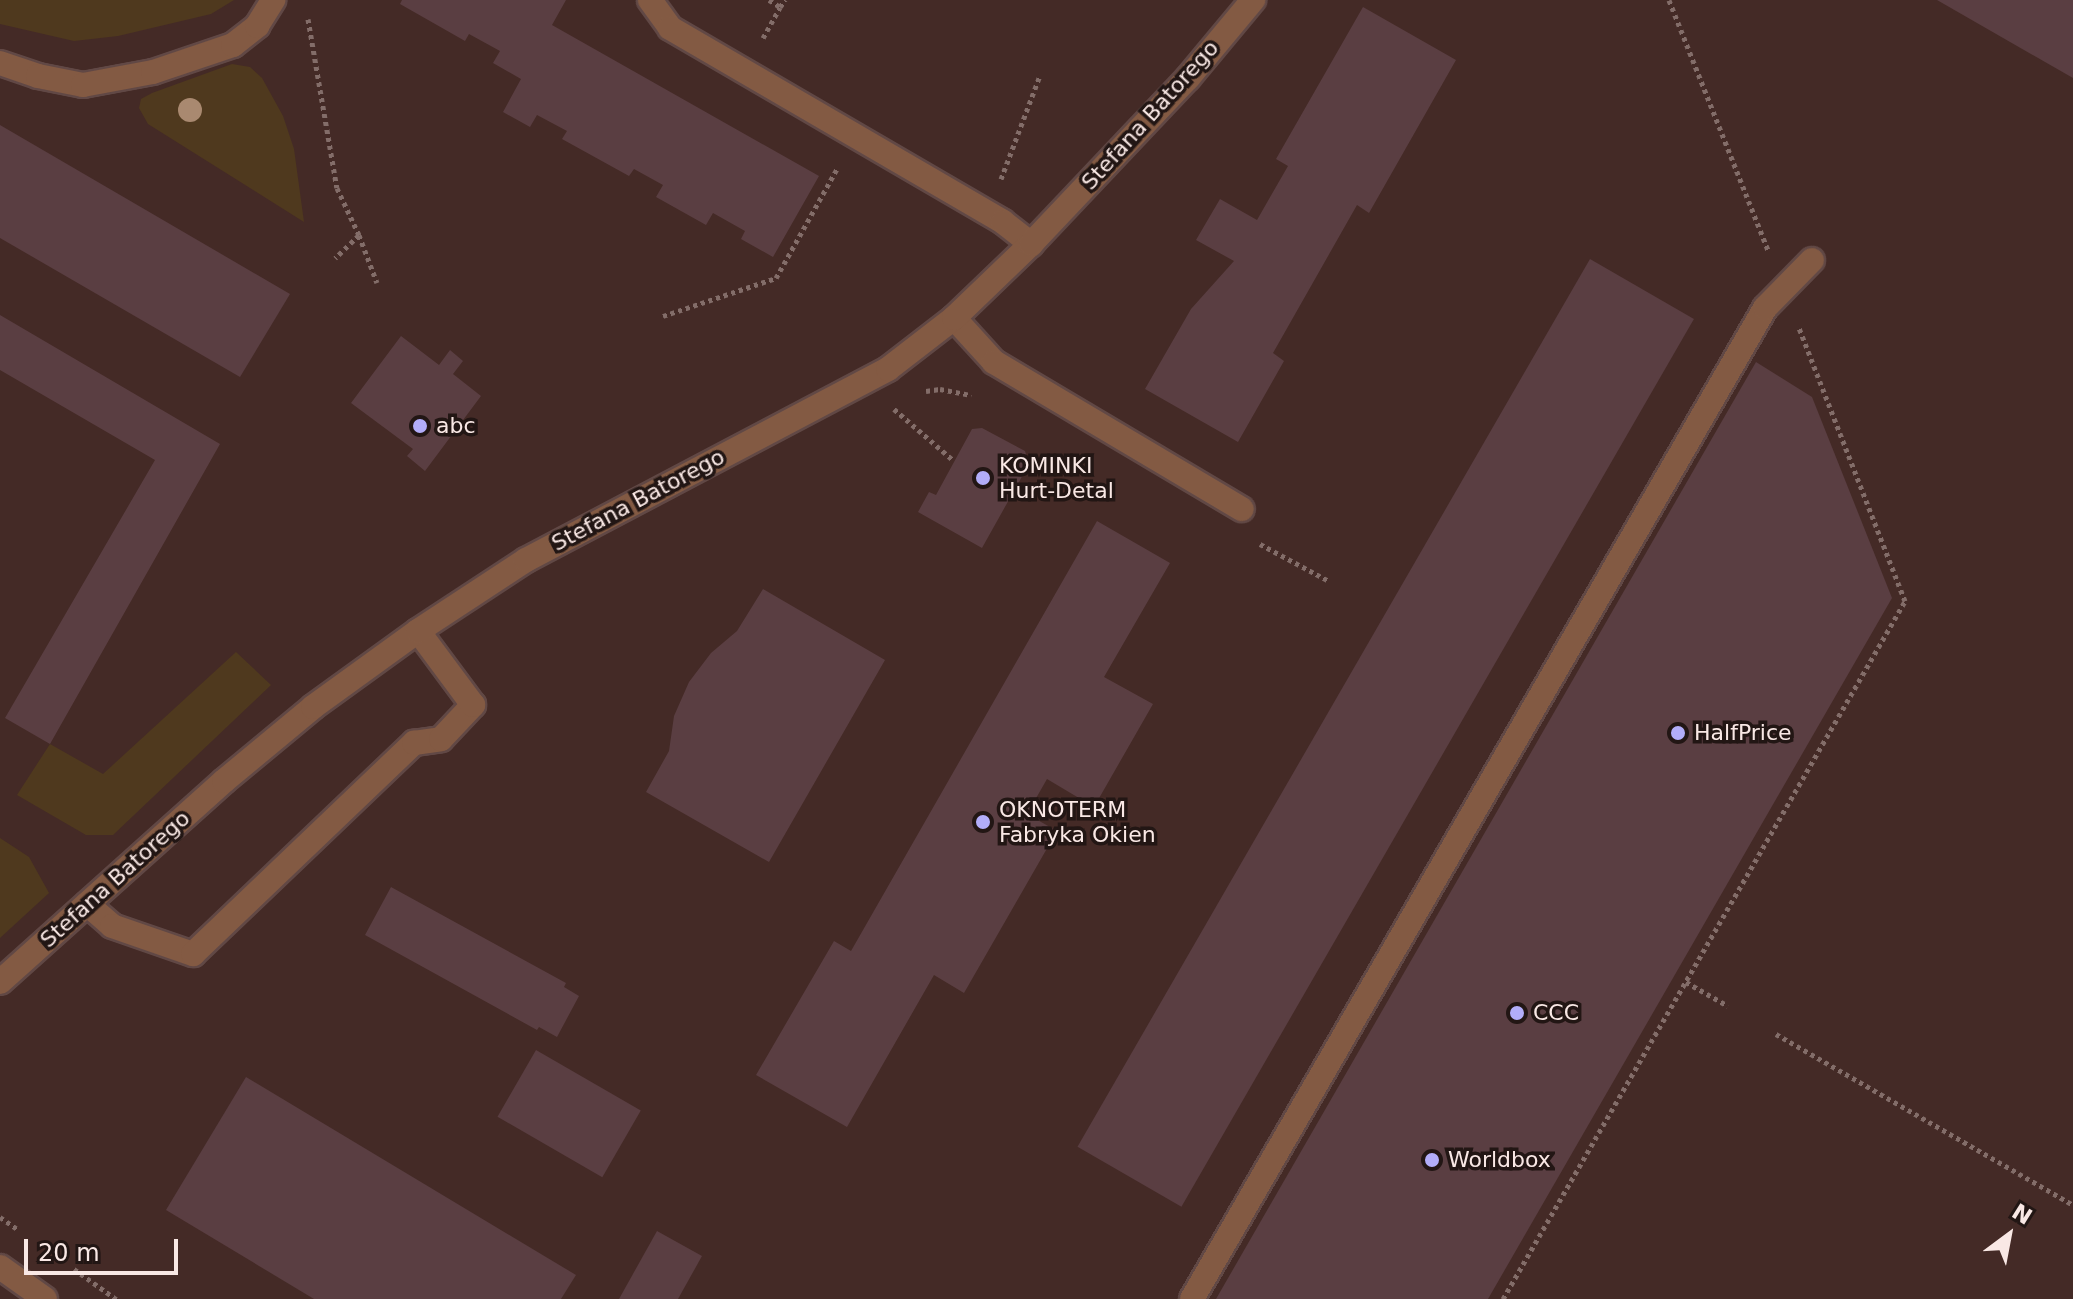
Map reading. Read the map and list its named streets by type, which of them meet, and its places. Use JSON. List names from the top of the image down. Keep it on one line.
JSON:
{"streets":{"street":["Stefana Batorego"]},"places":["abc","KOMINKI Hurt-Detal","HalfPrice","OKNOTERM Fabryka Okien","CCC","Worldbox"],"scale_bar":"20 m","north":"top right"}
